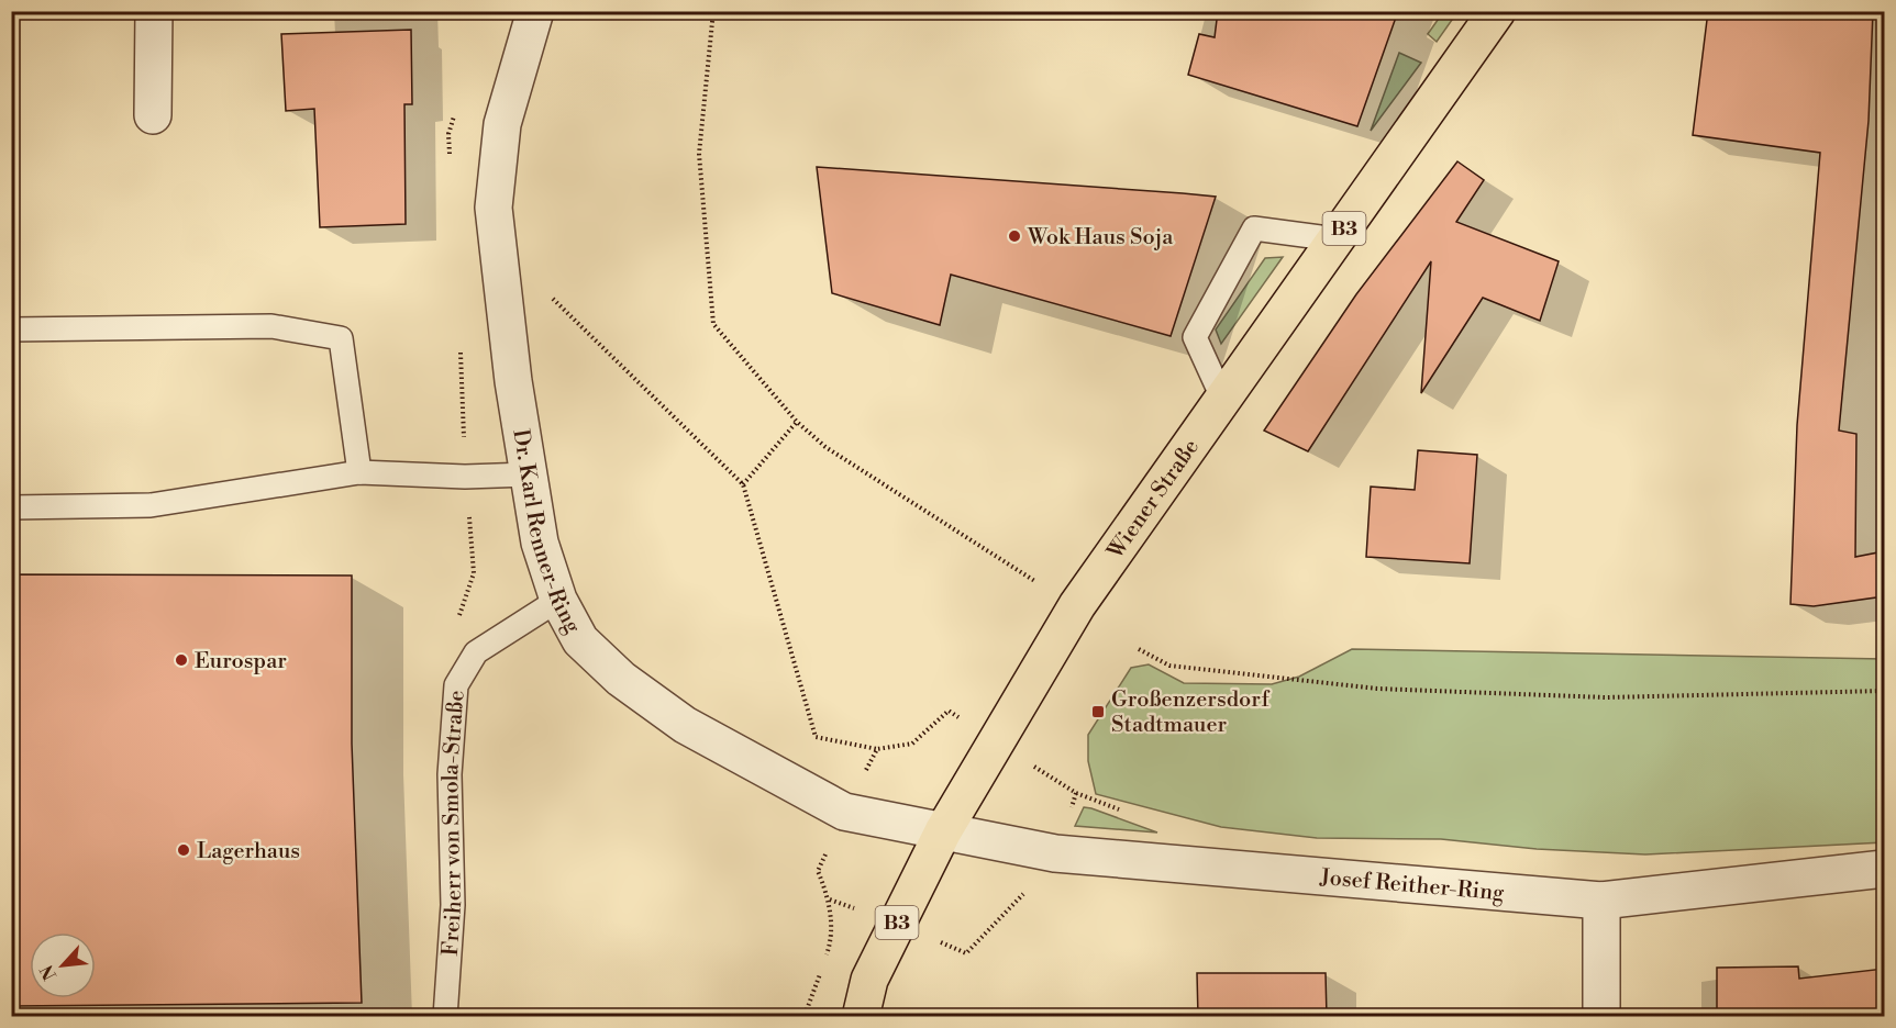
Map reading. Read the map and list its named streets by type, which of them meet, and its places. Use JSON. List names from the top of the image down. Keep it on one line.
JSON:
{"streets":{"main road":["B3","Wiener Straße"],"street":["Dr. Karl Renner-Ring","Josef Reither-Ring"],"lane":["Freiherr von Smola-Straße"]},"crossings":[["Wiener Straße","Dr. Karl Renner-Ring"],["Wiener Straße","Josef Reither-Ring"],["Dr. Karl Renner-Ring","Freiherr von Smola-Straße"],["Dr. Karl Renner-Ring","Josef Reither-Ring"]],"places":{"other":["Wok Haus Soja","Eurospar","Lagerhaus"],"transit":["Großenzersdorf Stadtmauer"]},"north":"bottom left"}
